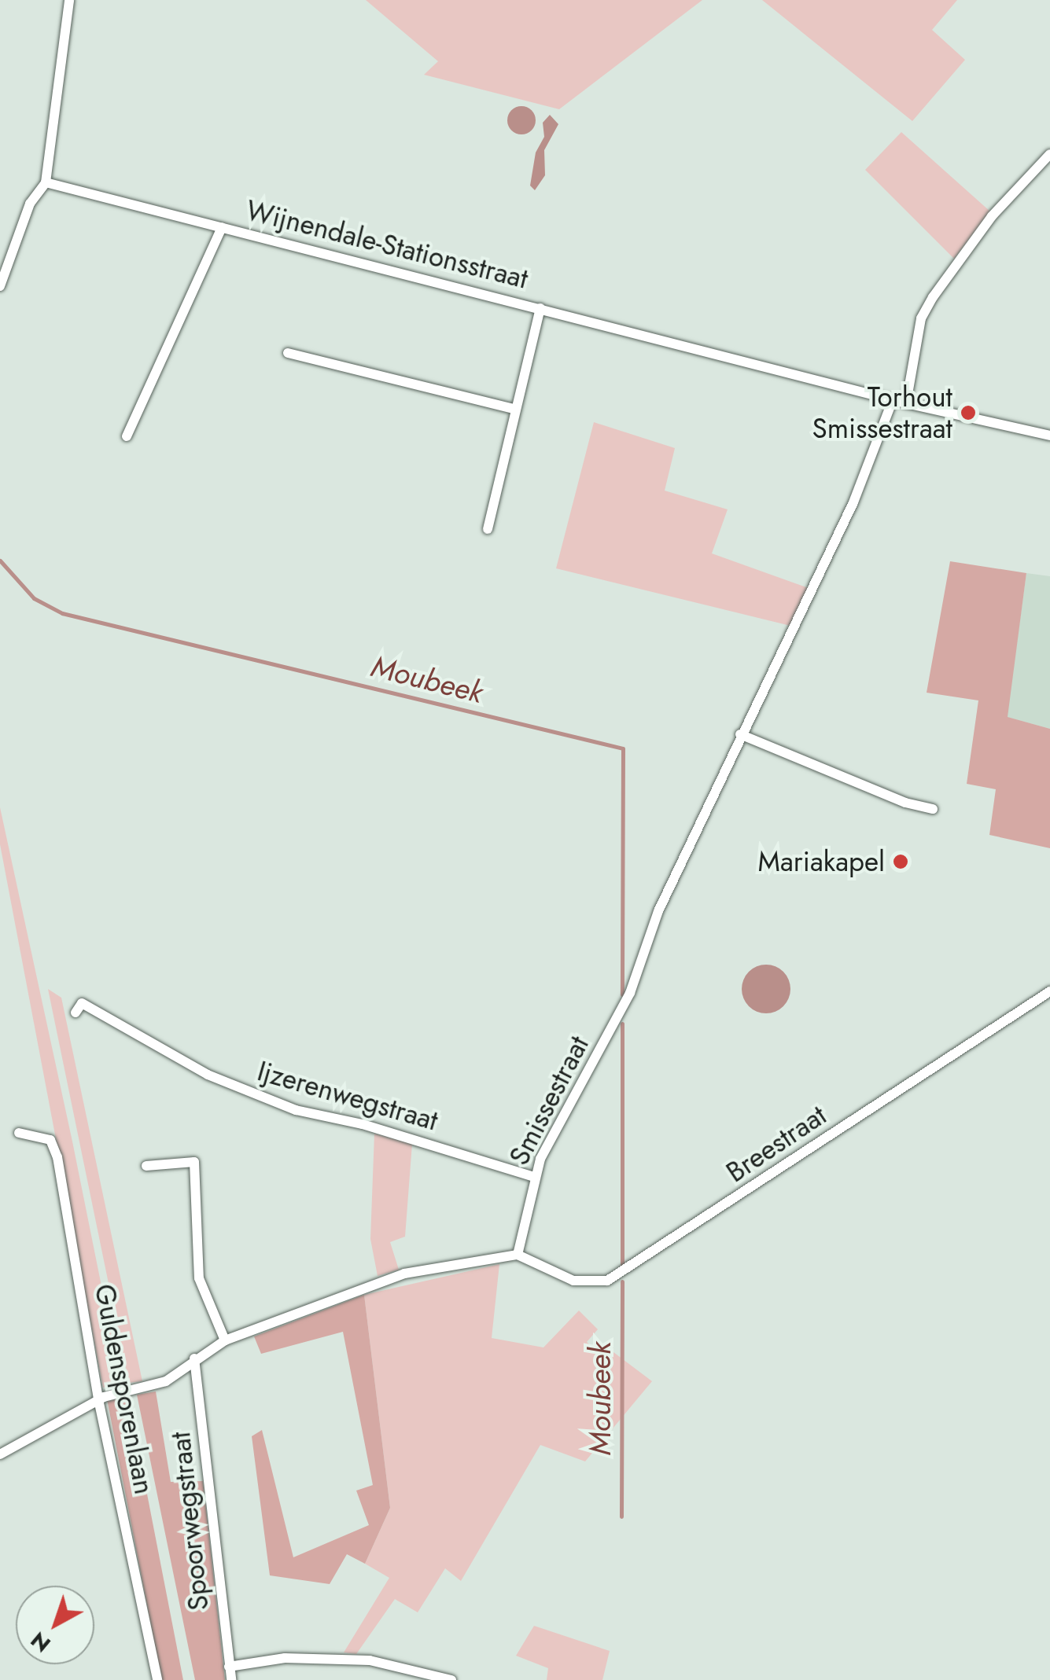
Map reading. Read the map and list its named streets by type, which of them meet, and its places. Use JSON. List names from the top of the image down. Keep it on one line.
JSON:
{"streets":{"street":["Wijnendale-Stationsstraat","Ijzerenwegstraat","Smissestraat","Breestraat","Guldensporenlaan","Spoorwegstraat"]},"crossings":[["Wijnendale-Stationsstraat","Smissestraat"],["Ijzerenwegstraat","Smissestraat"],["Smissestraat","Breestraat"]],"water":["Moubeek"],"places":["Torhout Smissestraat","Mariakapel"],"north":"bottom left"}
